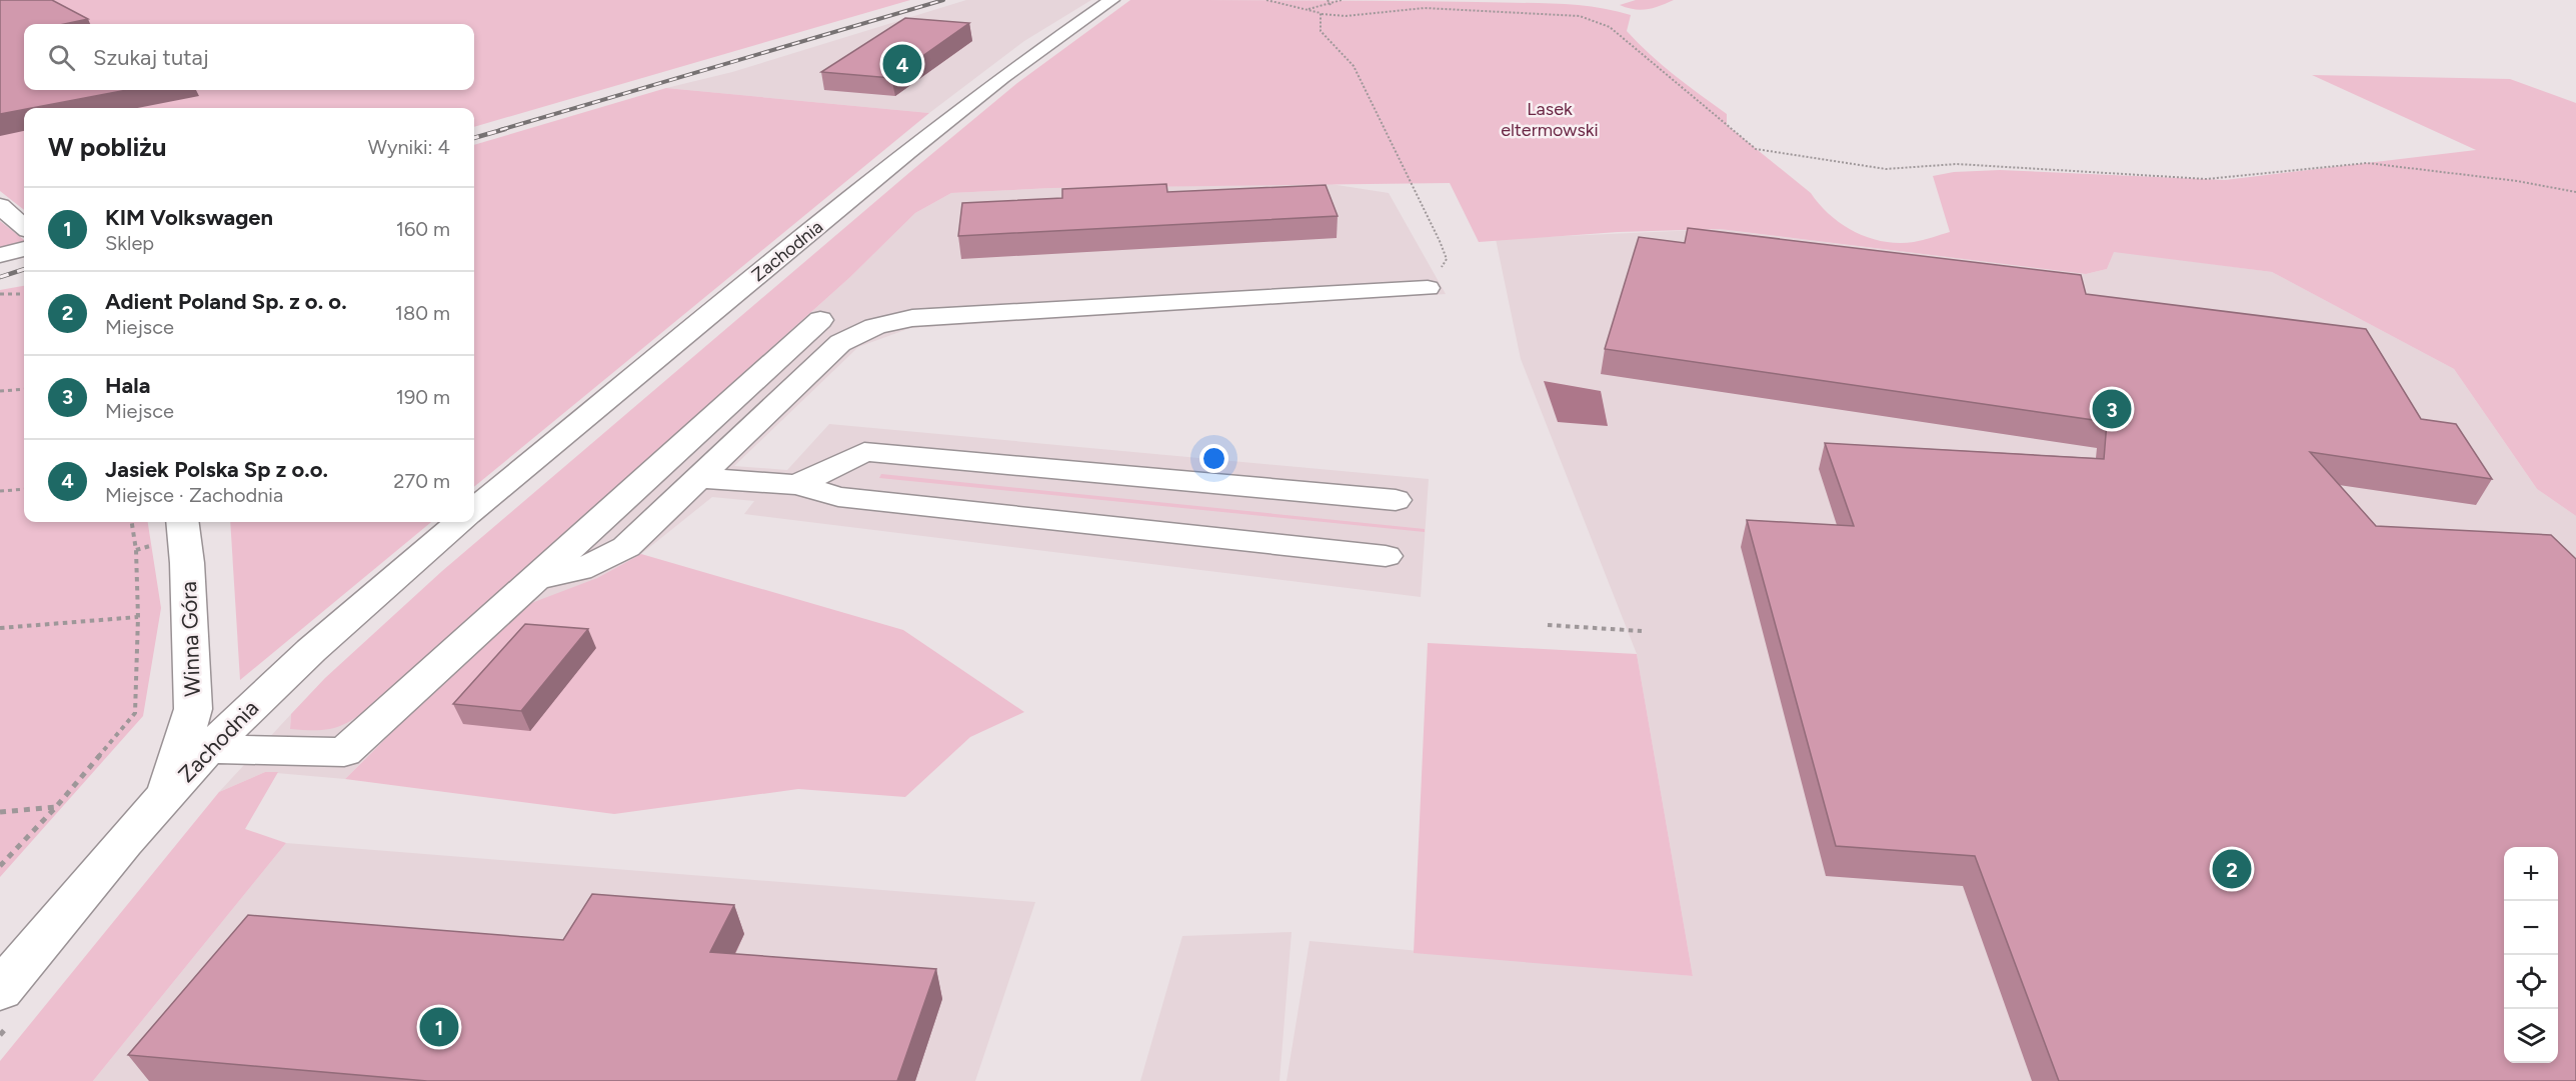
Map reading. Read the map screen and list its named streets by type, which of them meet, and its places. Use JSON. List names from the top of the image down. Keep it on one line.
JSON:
{"streets":{"street":["Zachodnia","Winna Góra"]},"crossings":[["Zachodnia","Winna Góra"]],"parks":["Lasek eltermowski"],"page":{"search":"Szukaj tutaj","pins":["4","3","2","1"],"heading":["W pobliżu","Wyniki: 4"],"list":[{"mark":"1","name":"KIM Volkswagen","note":"Sklep","value":"160 m"},{"mark":"2","name":"Adient Poland Sp. z o. o.","note":"Miejsce","value":"180 m"},{"mark":"3","name":"Hala","note":"Miejsce","value":"190 m"},{"mark":"4","name":"Jasiek Polska Sp z o.o.","note":"Miejsce · Zachodnia","value":"270 m"}],"map_buttons":["+","−"]}}
